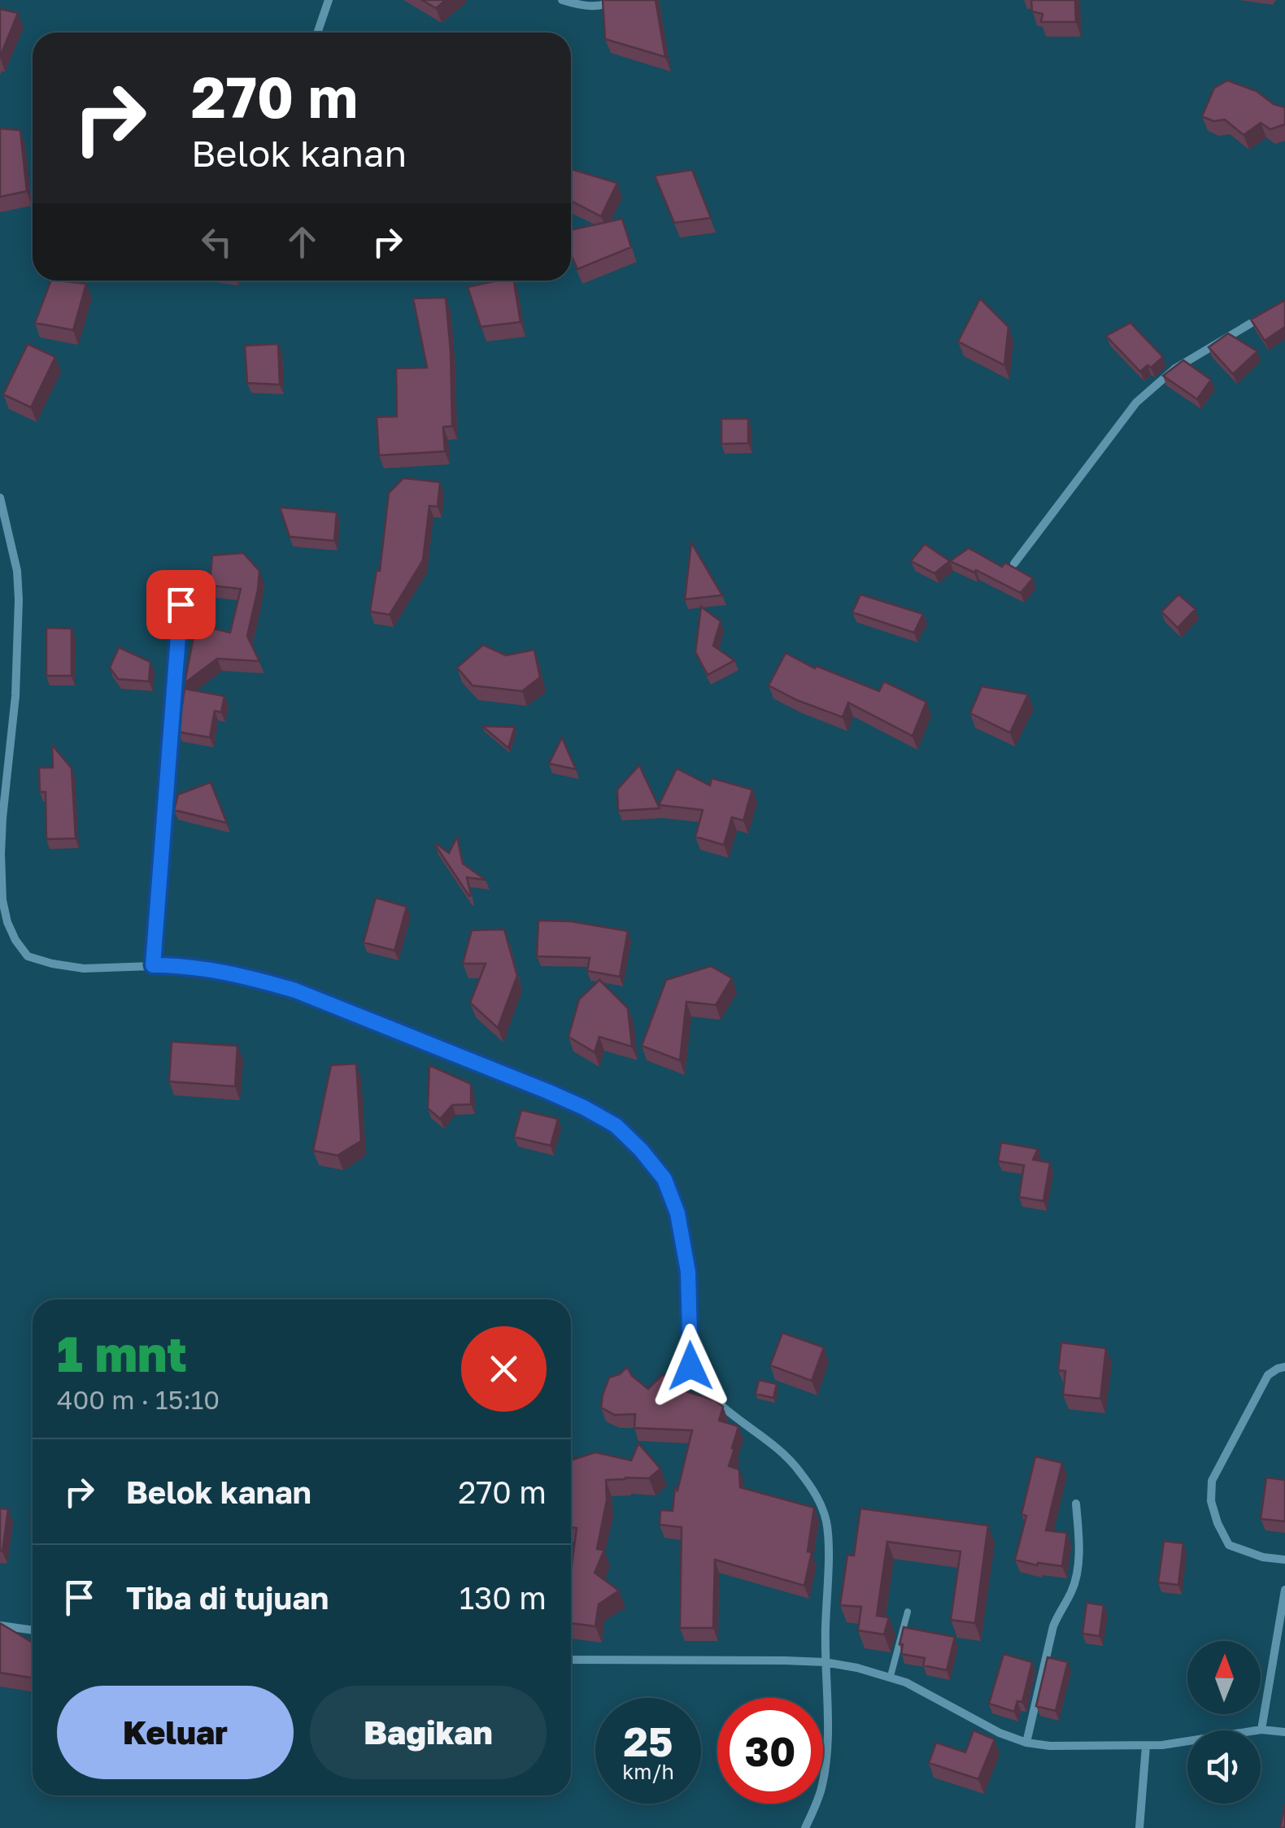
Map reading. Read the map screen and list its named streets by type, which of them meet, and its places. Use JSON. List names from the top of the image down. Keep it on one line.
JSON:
{"north":"top","page":{"turn":["270 m","Belok kanan"],"heading":["1 mnt","400 m · 15:10"],"list":[{"name":"Belok kanan","value":"270 m"},{"name":"Tiba di tujuan","value":"130 m"}],"buttons":["Keluar","Bagikan"],"speed":"25 km/h","limit":"30"}}
